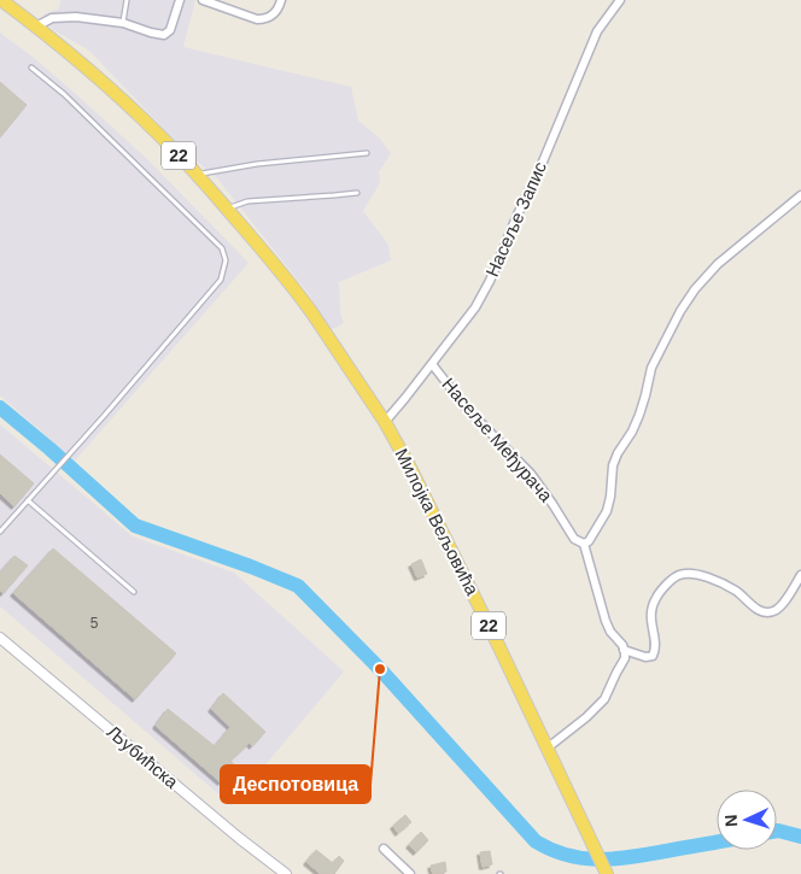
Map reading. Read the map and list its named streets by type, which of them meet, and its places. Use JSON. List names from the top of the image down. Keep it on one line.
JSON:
{"streets":{"main road":["22","Милојка Вељовића"],"street":["Насеље Запис","Насеље Међурача","Љубићска"]},"crossings":[["Насеље Запис","Насеље Међурача"],["Насеље Запис","Милојка Вељовића"]],"places":["Деспотовица"],"house_numbers":["5"],"north":"left"}
